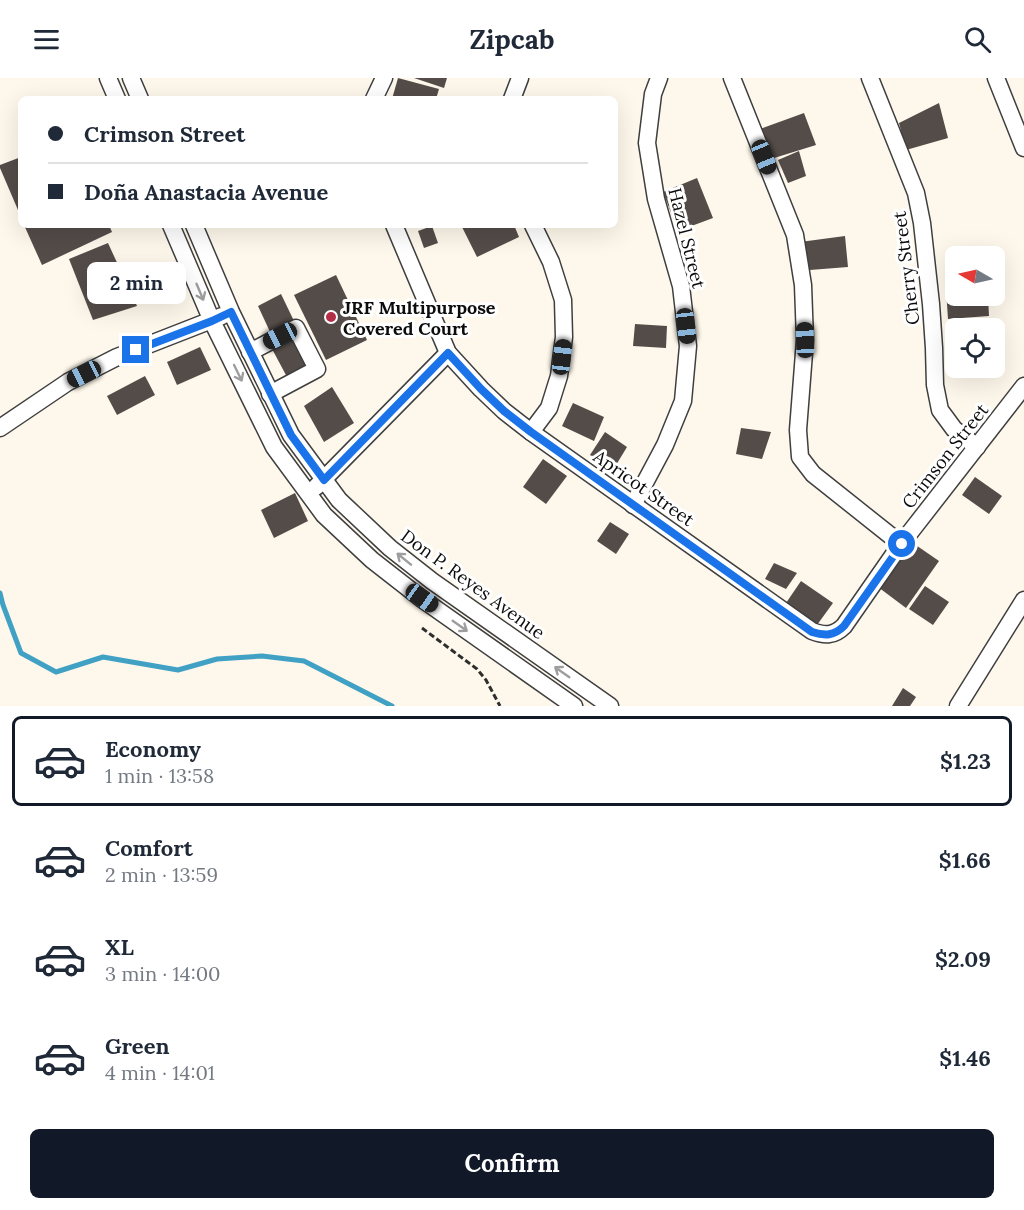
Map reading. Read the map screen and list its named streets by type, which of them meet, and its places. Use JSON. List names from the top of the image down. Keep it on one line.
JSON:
{"streets":{"street":["Hazel Street","Cherry Street","Crimson Street","Apricot Street","Don P. Reyes Avenue"]},"crossings":[["Hazel Street","Apricot Street"],["Cherry Street","Crimson Street"],["Crimson Street","Apricot Street"]],"places":["JRF Multipurpose Covered Court"],"north":"left","page":{"header":"Zipcab","banner":["Crimson Street","Doña Anastacia Avenue"],"bubble":"2 min","list":[{"name":"Economy","note":"1 min · 13:58","value":"$1.23"},{"name":"Comfort","note":"2 min · 13:59","value":"$1.66"},{"name":"XL","note":"3 min · 14:00","value":"$2.09"},{"name":"Green","note":"4 min · 14:01","value":"$1.46"}],"buttons":"Confirm"}}
